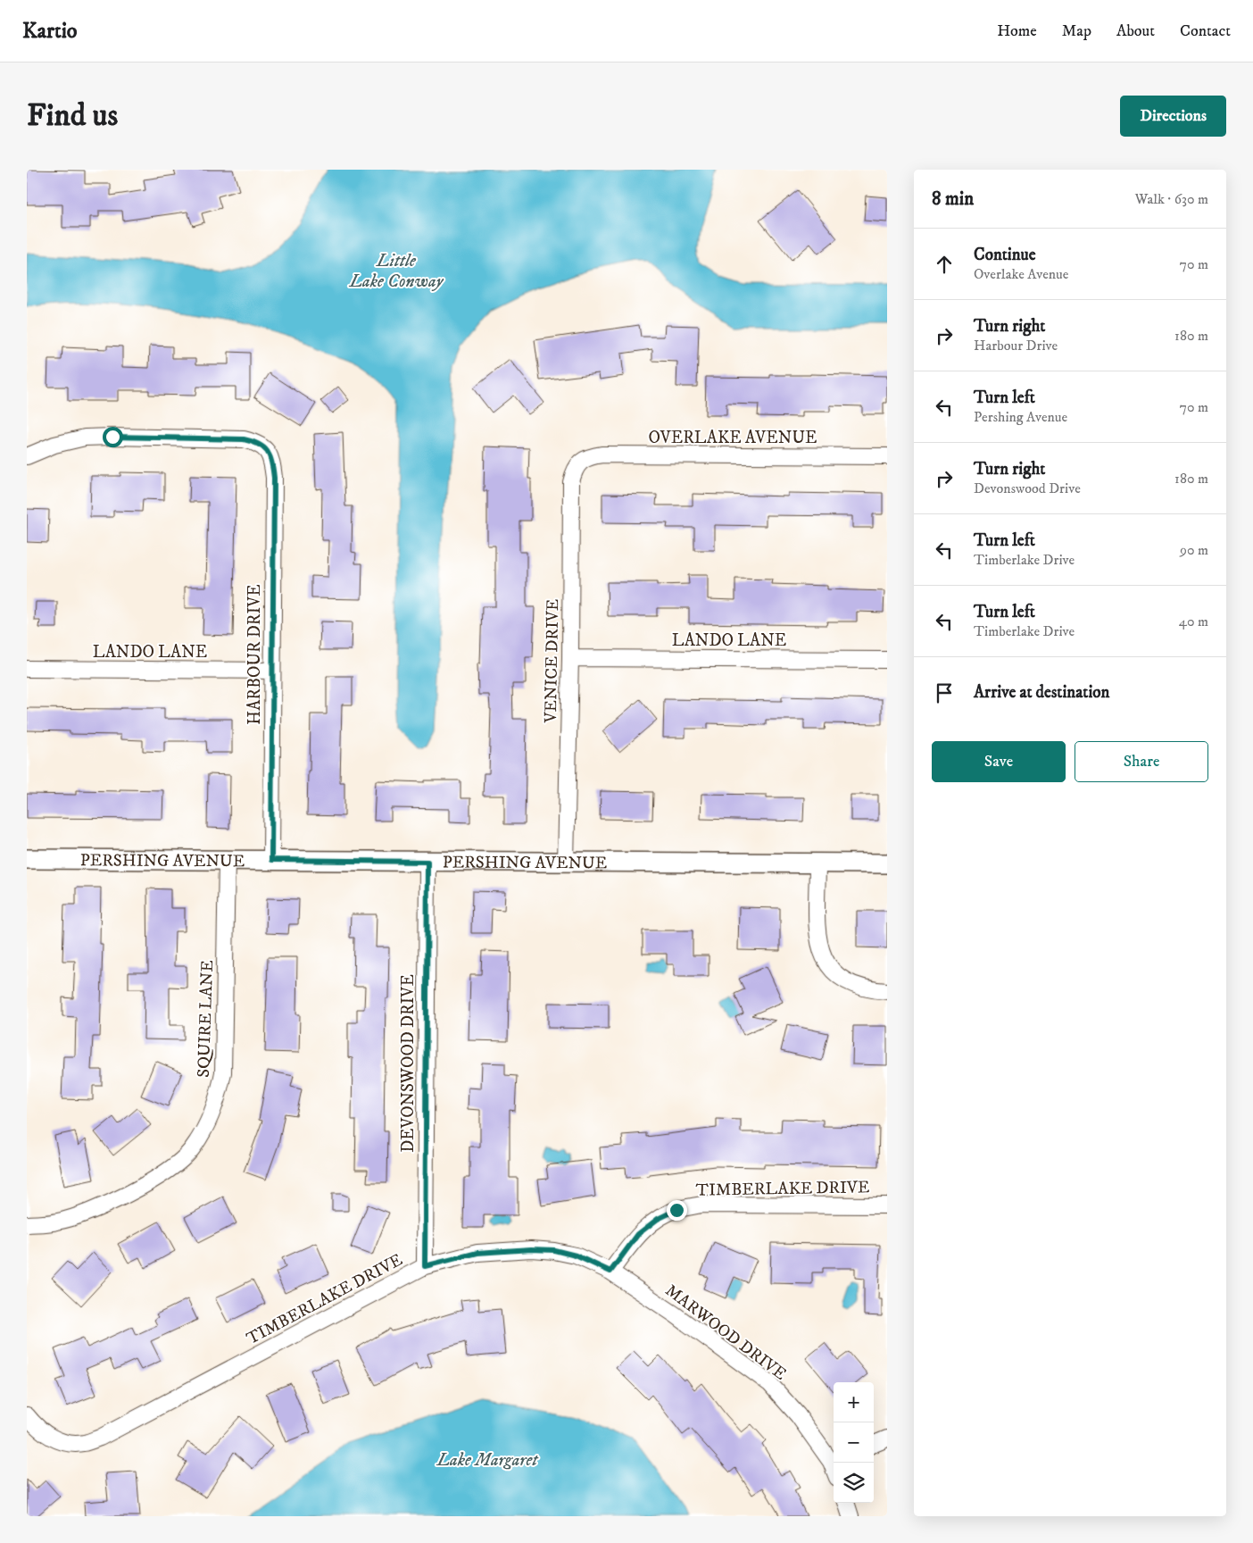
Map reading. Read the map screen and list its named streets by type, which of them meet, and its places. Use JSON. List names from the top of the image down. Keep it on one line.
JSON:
{"streets":{"street":["OVERLAKE AVENUE","LANDO LANE","HARBOUR DRIVE","VENICE DRIVE","PERSHING AVENUE","SQUIRE LANE","DEVONSWOOD DRIVE","TIMBERLAKE DRIVE","MARWOOD DRIVE"]},"crossings":[["OVERLAKE AVENUE","VENICE DRIVE"],["LANDO LANE","HARBOUR DRIVE"],["LANDO LANE","VENICE DRIVE"],["HARBOUR DRIVE","PERSHING AVENUE"],["VENICE DRIVE","PERSHING AVENUE"],["PERSHING AVENUE","SQUIRE LANE"],["PERSHING AVENUE","DEVONSWOOD DRIVE"],["DEVONSWOOD DRIVE","TIMBERLAKE DRIVE"],["TIMBERLAKE DRIVE","MARWOOD DRIVE"]],"water":["Little Lake Conway","Lake Margaret"],"page":{"header":"Kartio","nav":["Home","Map","About","Contact"],"buttons":["Directions",["Save","Share"]],"title":"Find us","heading":["8 min","Walk · 630 m"],"list":[["Continue","Overlake Avenue","70 m"],["Turn right","Harbour Drive","180 m"],["Turn left","Pershing Avenue","70 m"],["Turn right","Devonswood Drive","180 m"],["Turn left","Timberlake Drive","90 m"],["Turn left","Timberlake Drive","40 m"],"Arrive at destination"],"map_buttons":["+","−"]}}
